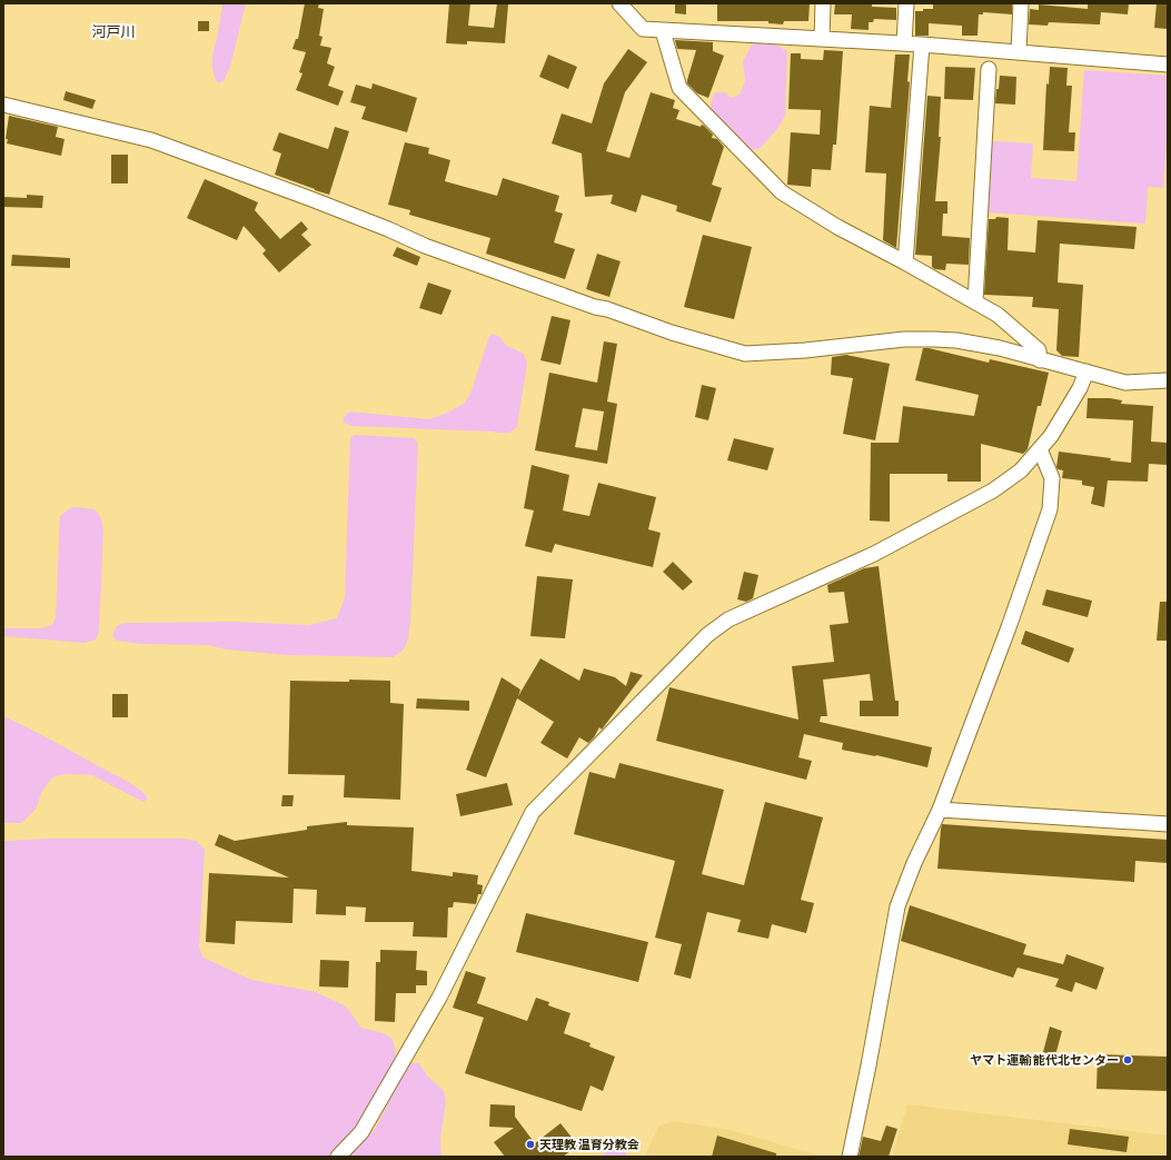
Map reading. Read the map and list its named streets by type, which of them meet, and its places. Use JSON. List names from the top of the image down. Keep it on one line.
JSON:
{"districts":["河戸川"],"places":["ヤマト運輸 能代北センター","天理教 温育分教会"]}
